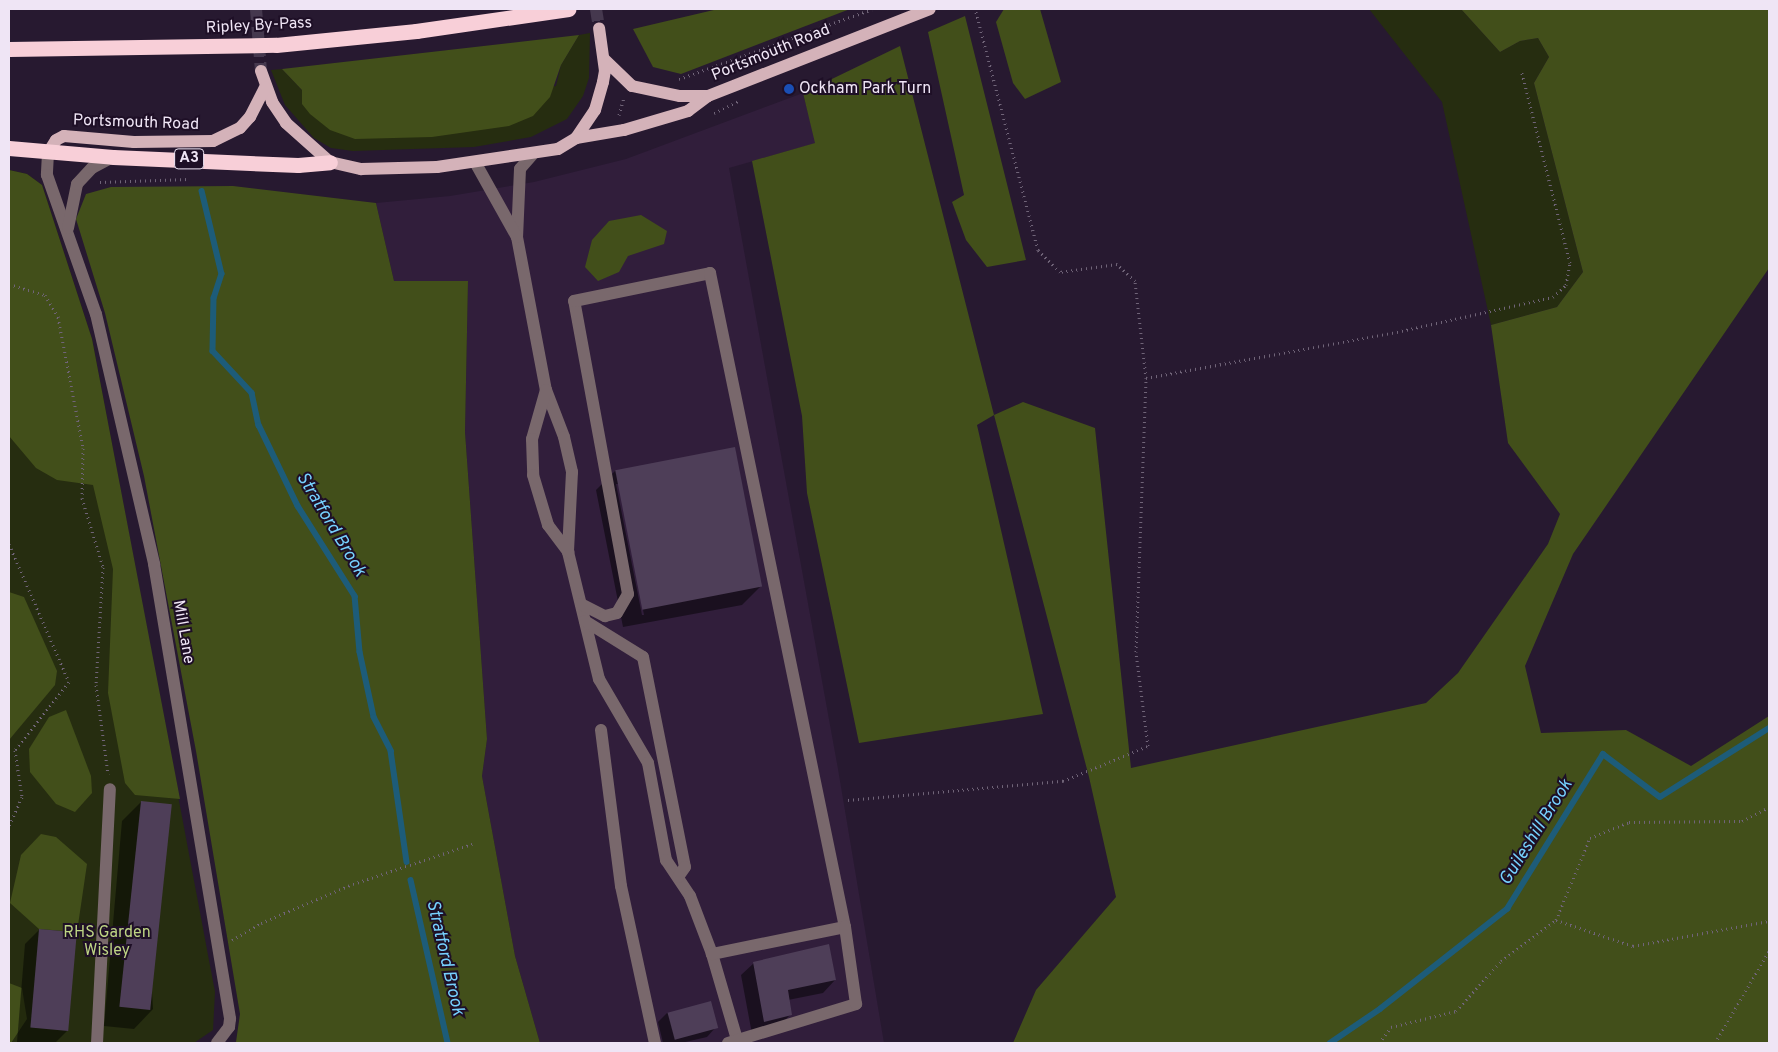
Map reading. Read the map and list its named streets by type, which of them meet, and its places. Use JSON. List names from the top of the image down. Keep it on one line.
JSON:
{"streets":{"highway":["Ripley By-Pass","A3"],"main road":["Portsmouth Road"],"street":["Mill Lane"]},"crossings":[["Portsmouth Road","A3"],["Portsmouth Road","Mill Lane"],["A3","Mill Lane"]],"water":["Stratford Brook","Guileshill Brook"],"parks":["RHS Garden Wisley"],"places":["Ockham Park Turn"]}
